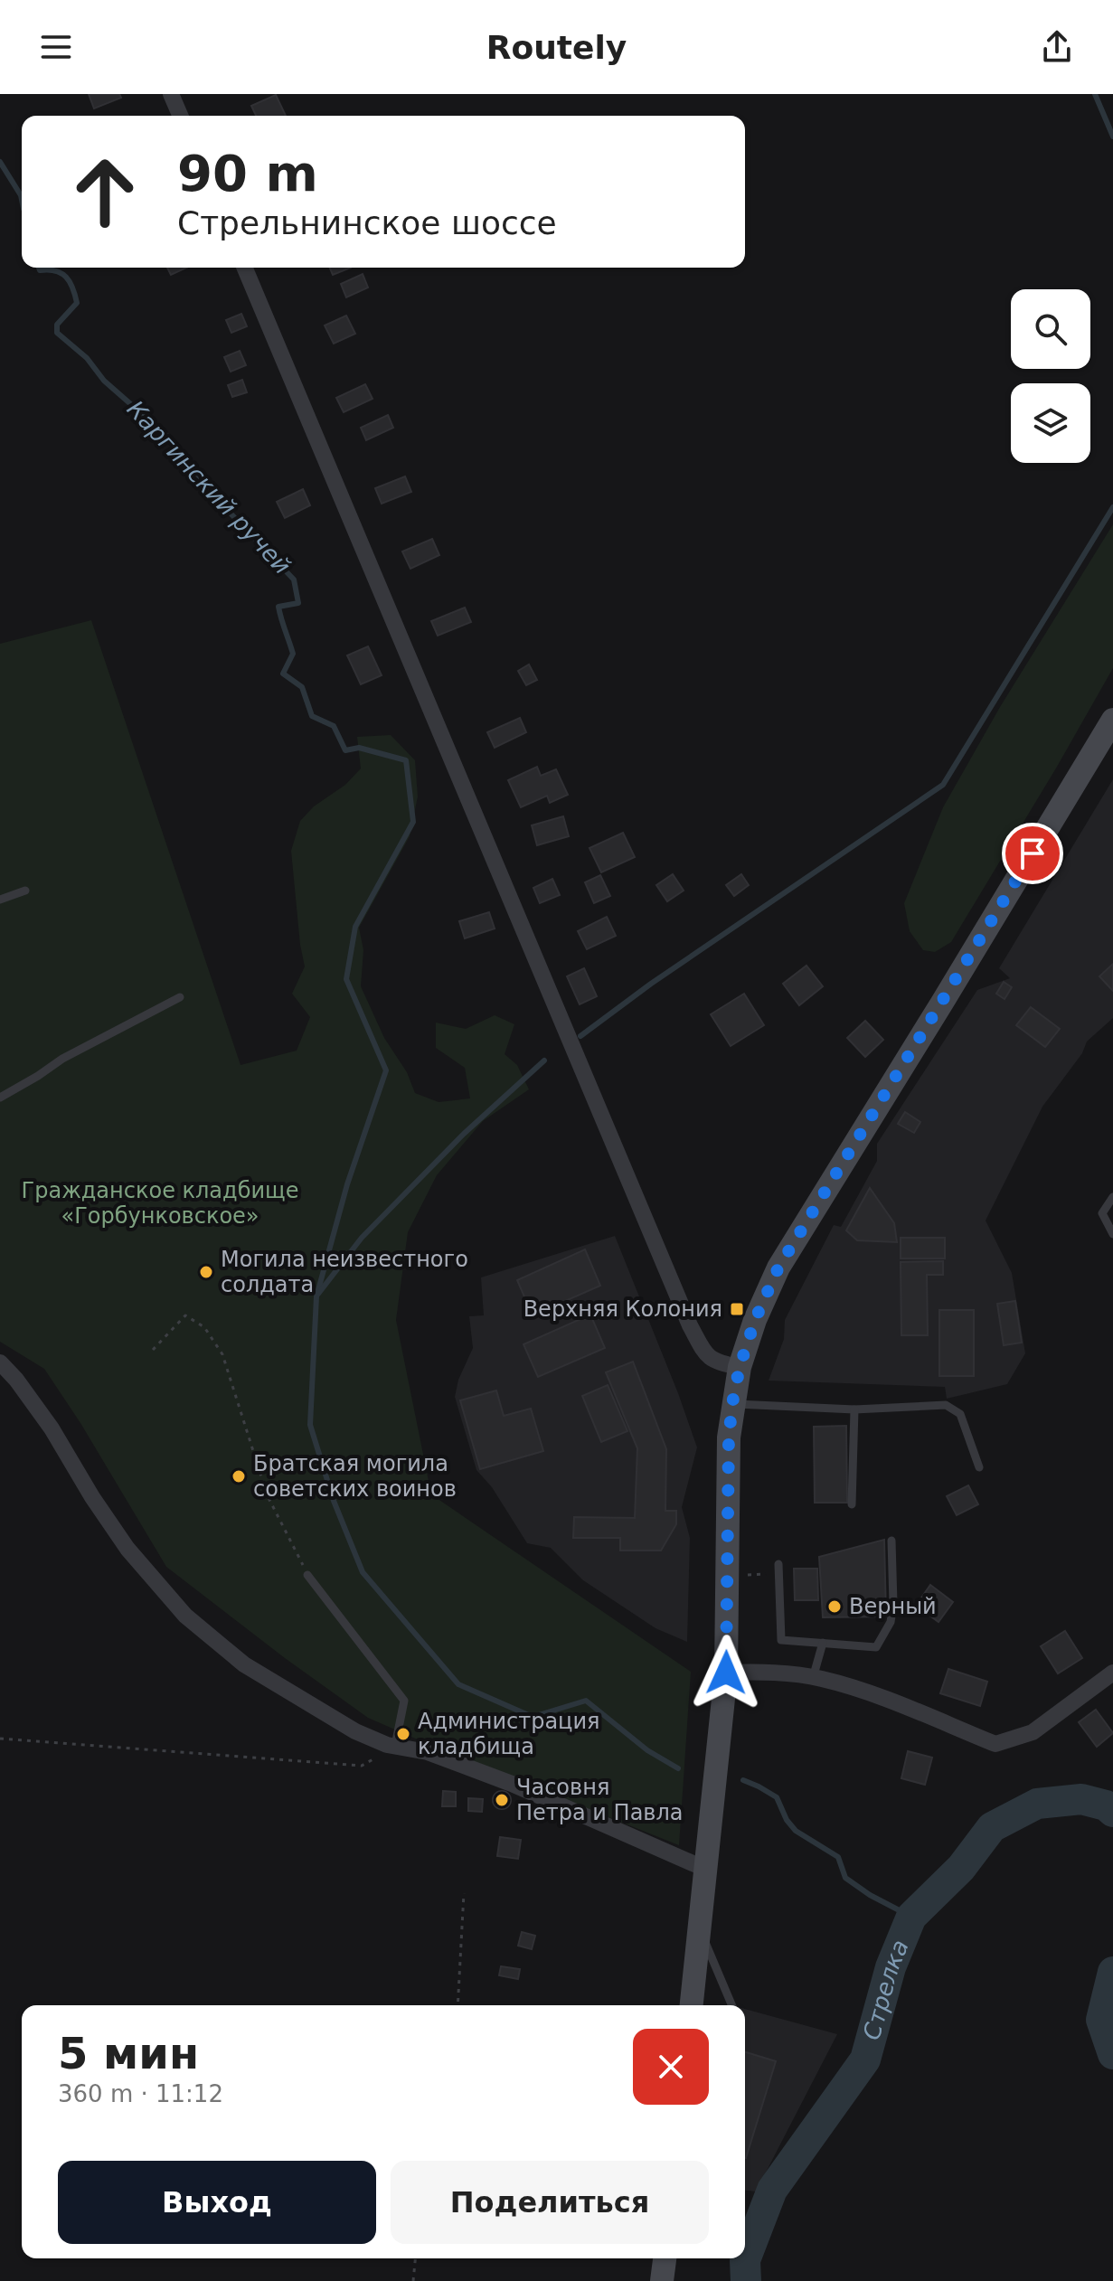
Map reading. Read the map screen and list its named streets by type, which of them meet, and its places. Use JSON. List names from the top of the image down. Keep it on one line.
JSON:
{"water":["Каргинский ручей","Стрелка"],"parks":["Гражданское кладбище «Горбунковское»"],"places":{"other":["Могила неизвестного солдата","Братская могила советских воинов","Верный","Администрация кладбища","Часовня Петра и Павла"],"transit":["Верхняя Колония"]},"page":{"header":"Routely","turn":["90 m","Стрельнинское шоссе"],"heading":["5 мин","360 m · 11:12"],"buttons":["Выход","Поделиться"]}}
